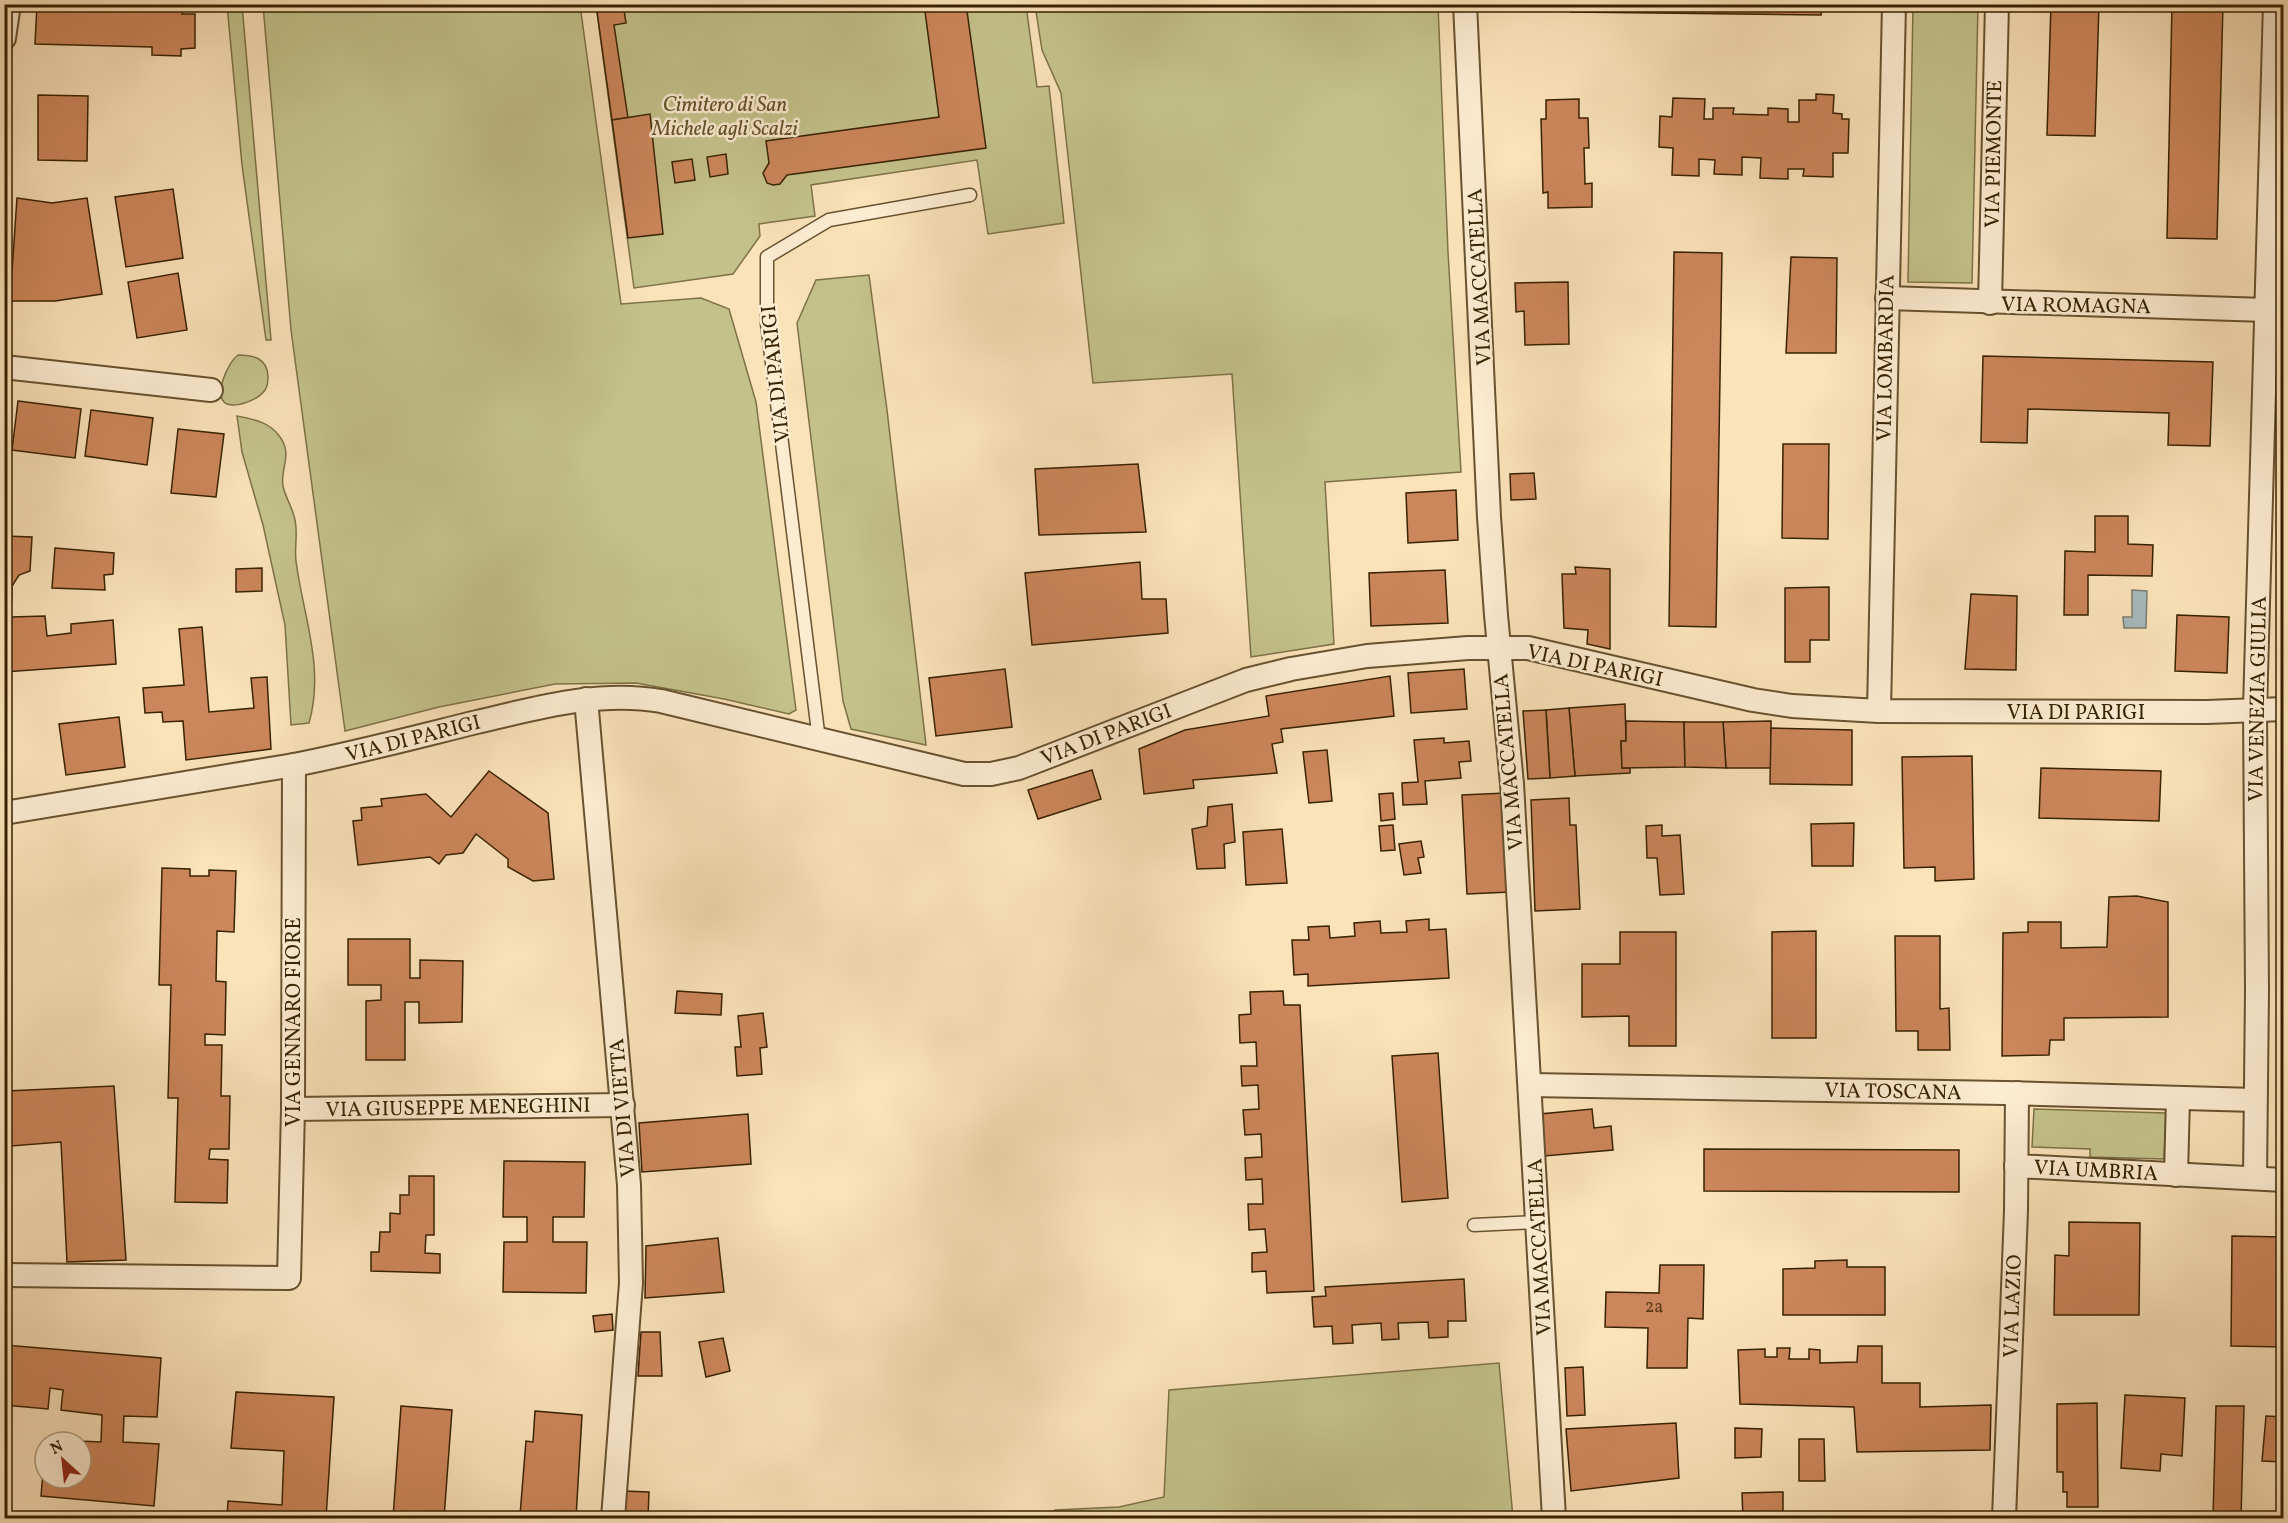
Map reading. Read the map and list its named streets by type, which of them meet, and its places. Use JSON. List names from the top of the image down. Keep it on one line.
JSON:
{"streets":{"street":["VIA PIEMONTE","VIA MACCATELLA","VIA ROMAGNA","VIA LOMBARDIA","VIA DI PARIGI","VIA VENEZIA GIULIA","VIA GENNARO FIORE","VIA TOSCANA","VIA GIUSEPPE MENEGHINI","VIA DI VIETTA","VIA UMBRIA","VIA LAZIO"]},"crossings":[["VIA PIEMONTE","VIA ROMAGNA"],["VIA MACCATELLA","VIA DI PARIGI"],["VIA MACCATELLA","VIA TOSCANA"],["VIA ROMAGNA","VIA LOMBARDIA"],["VIA ROMAGNA","VIA VENEZIA GIULIA"],["VIA LOMBARDIA","VIA DI PARIGI"],["VIA DI PARIGI","VIA VENEZIA GIULIA"],["VIA DI PARIGI","VIA GENNARO FIORE"],["VIA DI PARIGI","VIA DI VIETTA"],["VIA VENEZIA GIULIA","VIA TOSCANA"],["VIA VENEZIA GIULIA","VIA UMBRIA"],["VIA GENNARO FIORE","VIA GIUSEPPE MENEGHINI"],["VIA TOSCANA","VIA UMBRIA"],["VIA TOSCANA","VIA LAZIO"],["VIA GIUSEPPE MENEGHINI","VIA DI VIETTA"],["VIA UMBRIA","VIA LAZIO"]],"parks":["Cimitero di San Michele agli Scalzi"],"house_numbers":["2a"],"north":"top left"}
